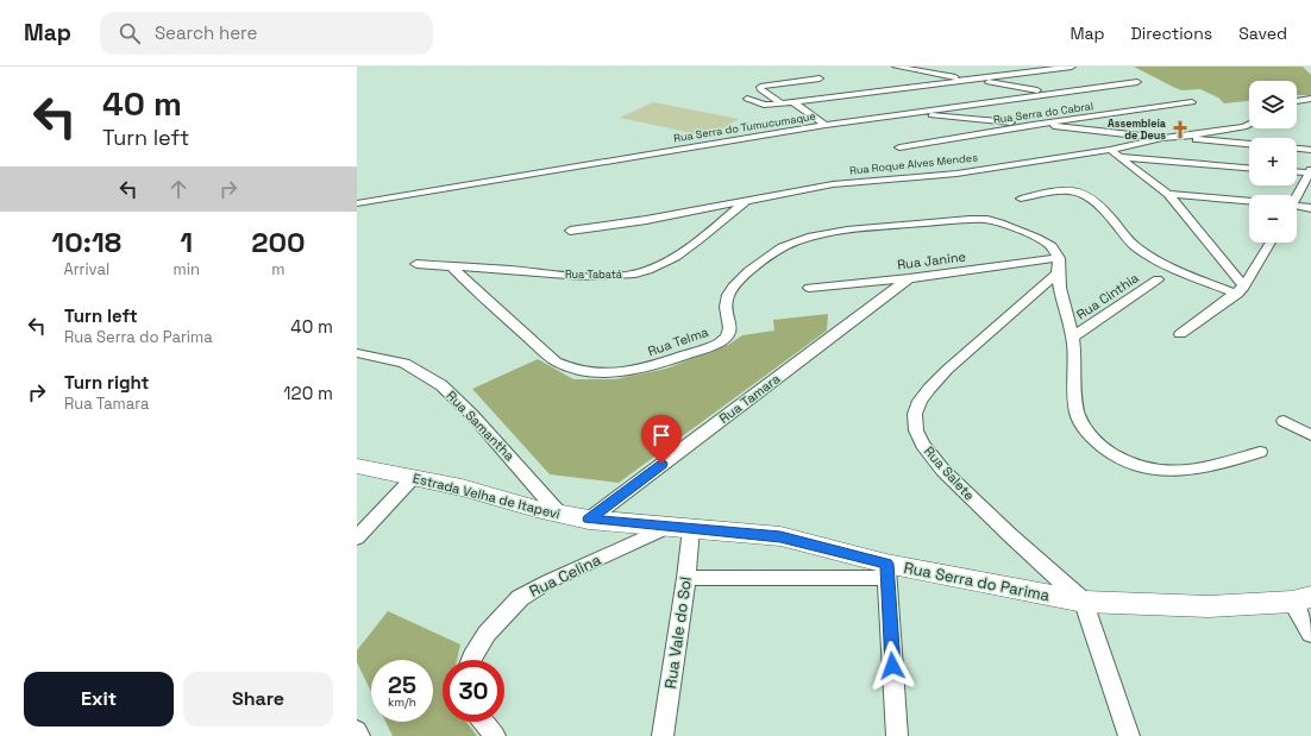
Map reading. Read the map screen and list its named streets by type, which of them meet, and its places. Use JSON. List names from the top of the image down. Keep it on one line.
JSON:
{"streets":{"street":["Rua Serra do Cabral","Rua Serra do Tumucumaque","Rua Roque Alves Mendes","Rua Janine","Rua Tabatá","Rua Cinthia","Rua Telma","Rua Tamara","Rua Samantha","Rua Salete","Estrada Velha de Itapevi","Rua Celina","Rua Serra do Parima","Rua Vale do Sol"]},"crossings":[["Rua Roque Alves Mendes","Rua Tabatá"],["Rua Janine","Rua Telma"],["Rua Janine","Rua Tamara"],["Rua Tabatá","Rua Telma"],["Rua Tamara","Estrada Velha de Itapevi"],["Rua Tamara","Rua Serra do Parima"],["Rua Samantha","Estrada Velha de Itapevi"],["Rua Salete","Rua Serra do Parima"],["Estrada Velha de Itapevi","Rua Serra do Parima"],["Rua Celina","Rua Serra do Parima"],["Rua Celina","Rua Vale do Sol"],["Rua Serra do Parima","Rua Vale do Sol"]],"places":{"church":["Assembleia de Deus"]},"page":{"header":"Map","search":"Search here","nav":["Map","Directions","Saved"],"turn":["40 m","Turn left"],"map_buttons":["+","−"],"eta":["10:18","Arrival","1","min","200","m"],"list":[{"name":"Turn left","note":"Rua Serra do Parima","value":"40 m"},{"name":"Turn right","note":"Rua Tamara","value":"120 m"}],"speed":"25 km/h","limit":"30","buttons":["Exit","Share"]}}
